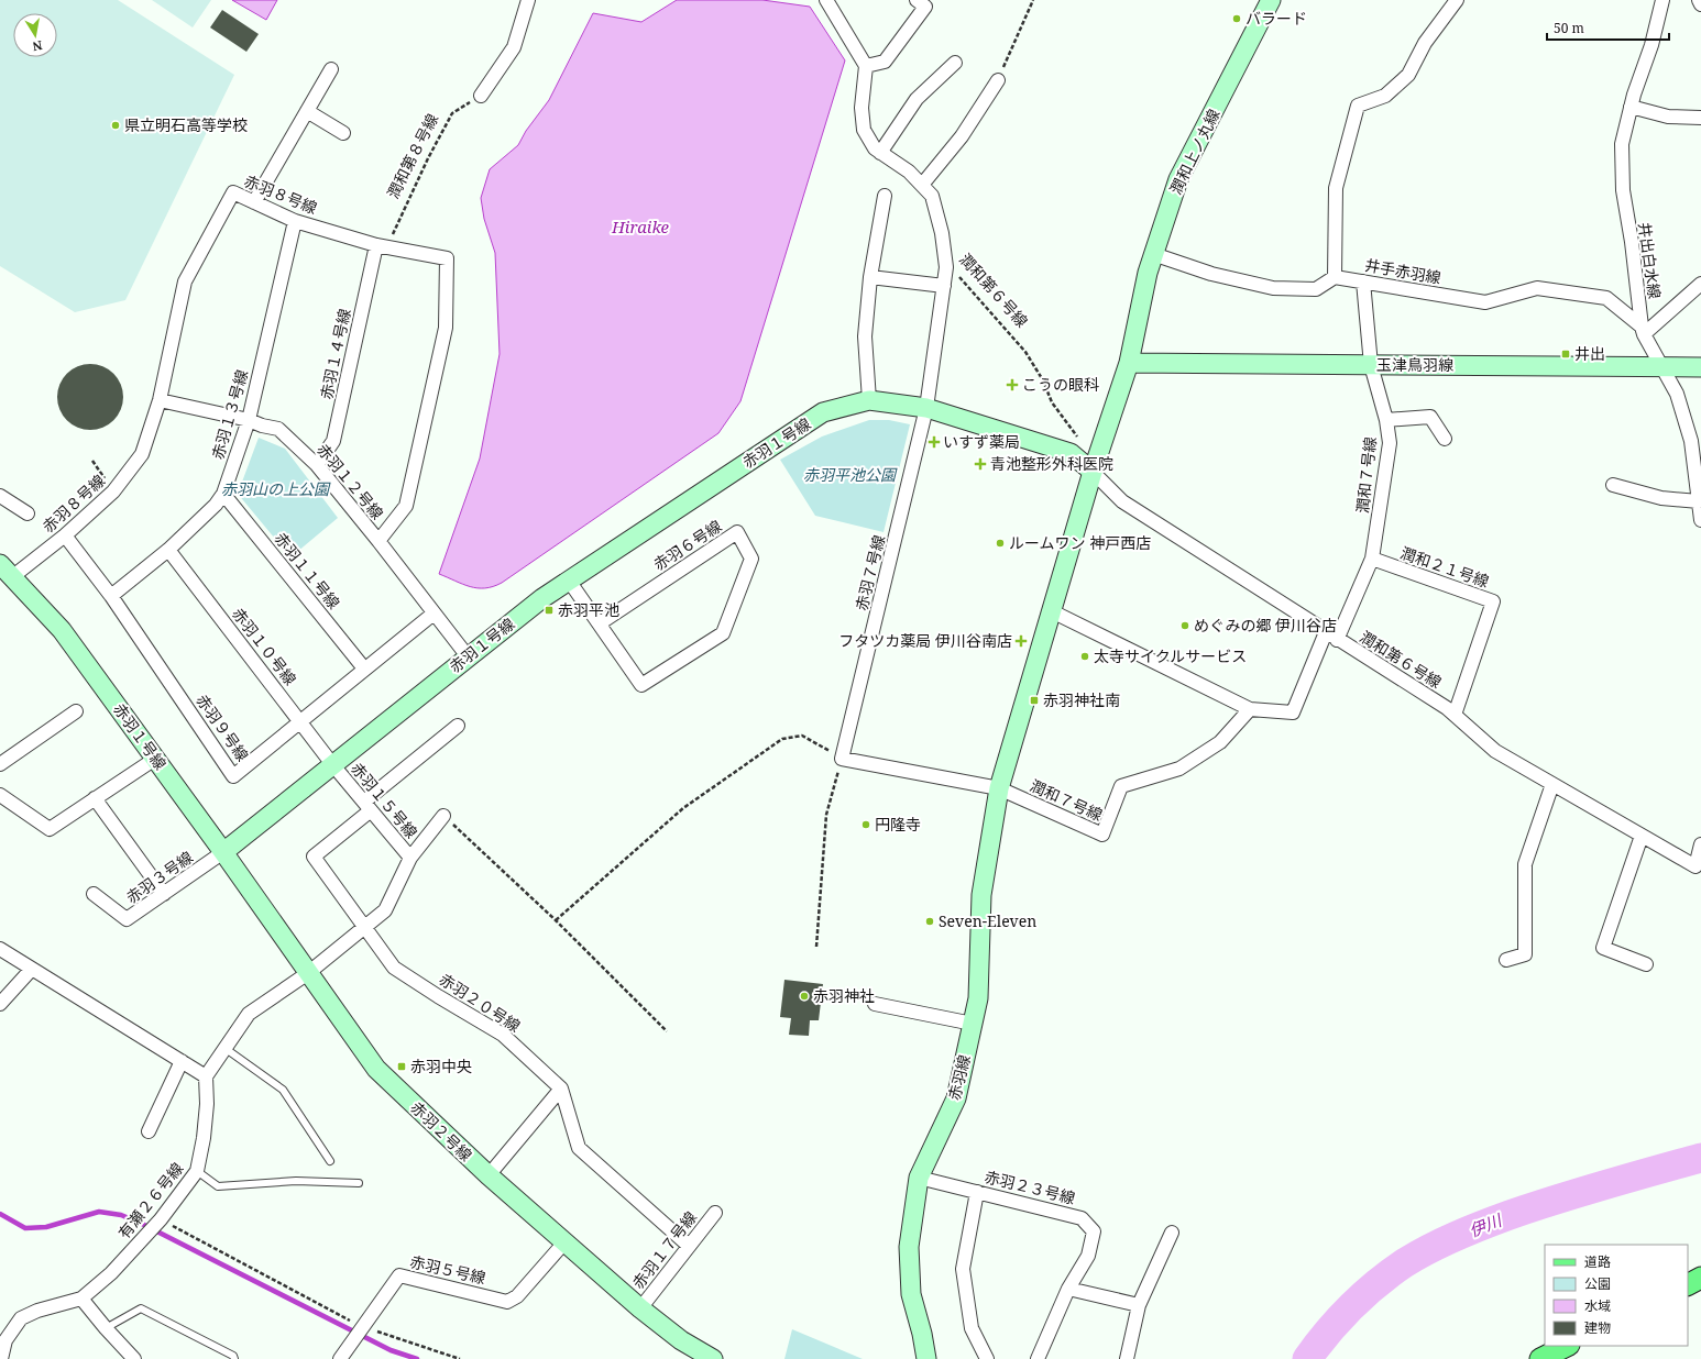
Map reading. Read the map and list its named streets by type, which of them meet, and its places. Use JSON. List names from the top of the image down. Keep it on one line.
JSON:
{"streets":{"street":["潤和上ノ丸線","赤羽８号線","井出白水線","井手赤羽線","潤和第６号線","赤羽１４号線","玉津鳥羽線","赤羽１３号線","赤羽１号線","潤和７号線","赤羽１２号線","赤羽６号線","潤和２１号線","赤羽１１号線","赤羽７号線","赤羽１０号線","赤羽９号線","赤羽１５号線","赤羽３号線","赤羽２０号線","赤羽線","赤羽２号線","赤羽２３号線","有瀬２６号線","赤羽１７号線","赤羽５号線"],"path":["潤和第８号線"]},"crossings":[["潤和上ノ丸線","潤和第６号線"],["潤和上ノ丸線","玉津鳥羽線"],["潤和上ノ丸線","赤羽１号線"],["潤和上ノ丸線","赤羽線"],["潤和第８号線","赤羽８号線"],["潤和第８号線","赤羽１４号線"],["赤羽８号線","赤羽１４号線"],["赤羽８号線","赤羽１３号線"],["赤羽８号線","赤羽１号線"],["赤羽８号線","赤羽１２号線"],["赤羽８号線","赤羽９号線"],["井出白水線","井手赤羽線"],["井出白水線","玉津鳥羽線"],["井手赤羽線","潤和７号線"],["潤和第６号線","赤羽１号線"],["潤和第６号線","潤和７号線"],["潤和第６号線","潤和２１号線"],["潤和第６号線","赤羽７号線"],["赤羽１４号線","赤羽１２号線"],["玉津鳥羽線","潤和７号線"],["赤羽１３号線","赤羽１２号線"],["赤羽１３号線","赤羽１１号線"],["赤羽１３号線","赤羽１０号線"],["赤羽１３号線","赤羽９号線"],["赤羽１号線","赤羽１２号線"],["赤羽１号線","赤羽６号線"],["赤羽１号線","赤羽７号線"],["赤羽１号線","赤羽１０号線"],["赤羽１号線","赤羽１５号線"],["赤羽１号線","赤羽３号線"],["赤羽１号線","赤羽２号線"],["潤和７号線","潤和２１号線"],["潤和７号線","赤羽線"],["赤羽１２号線","赤羽９号線"],["赤羽１１号線","赤羽９号線"],["赤羽１０号線","赤羽９号線"],["赤羽１０号線","赤羽１５号線"],["赤羽１５号線","赤羽２０号線"],["赤羽３号線","赤羽２号線"],["赤羽線","赤羽２３号線"],["赤羽２号線","赤羽１７号線"],["赤羽２号線","赤羽５号線"]],"water":["Hiraike","伊川"],"parks":["赤羽平池公園","赤羽山の上公園"],"places":{"other":["バラード","県立明石高等学校","ルームワン 神戸西店","めぐみの郷 伊川谷店","太寺サイクルサービス","円隆寺","Seven-Eleven","赤羽神社"],"transit":["井出","赤羽平池","赤羽神社南","赤羽中央"],"health":["こうの眼科","いすず薬局","青池整形外科医院","フタツカ薬局 伊川谷南店"]},"legend":["道路","公園","水域","建物"],"scale_bar":"50 m","north":"bottom"}
